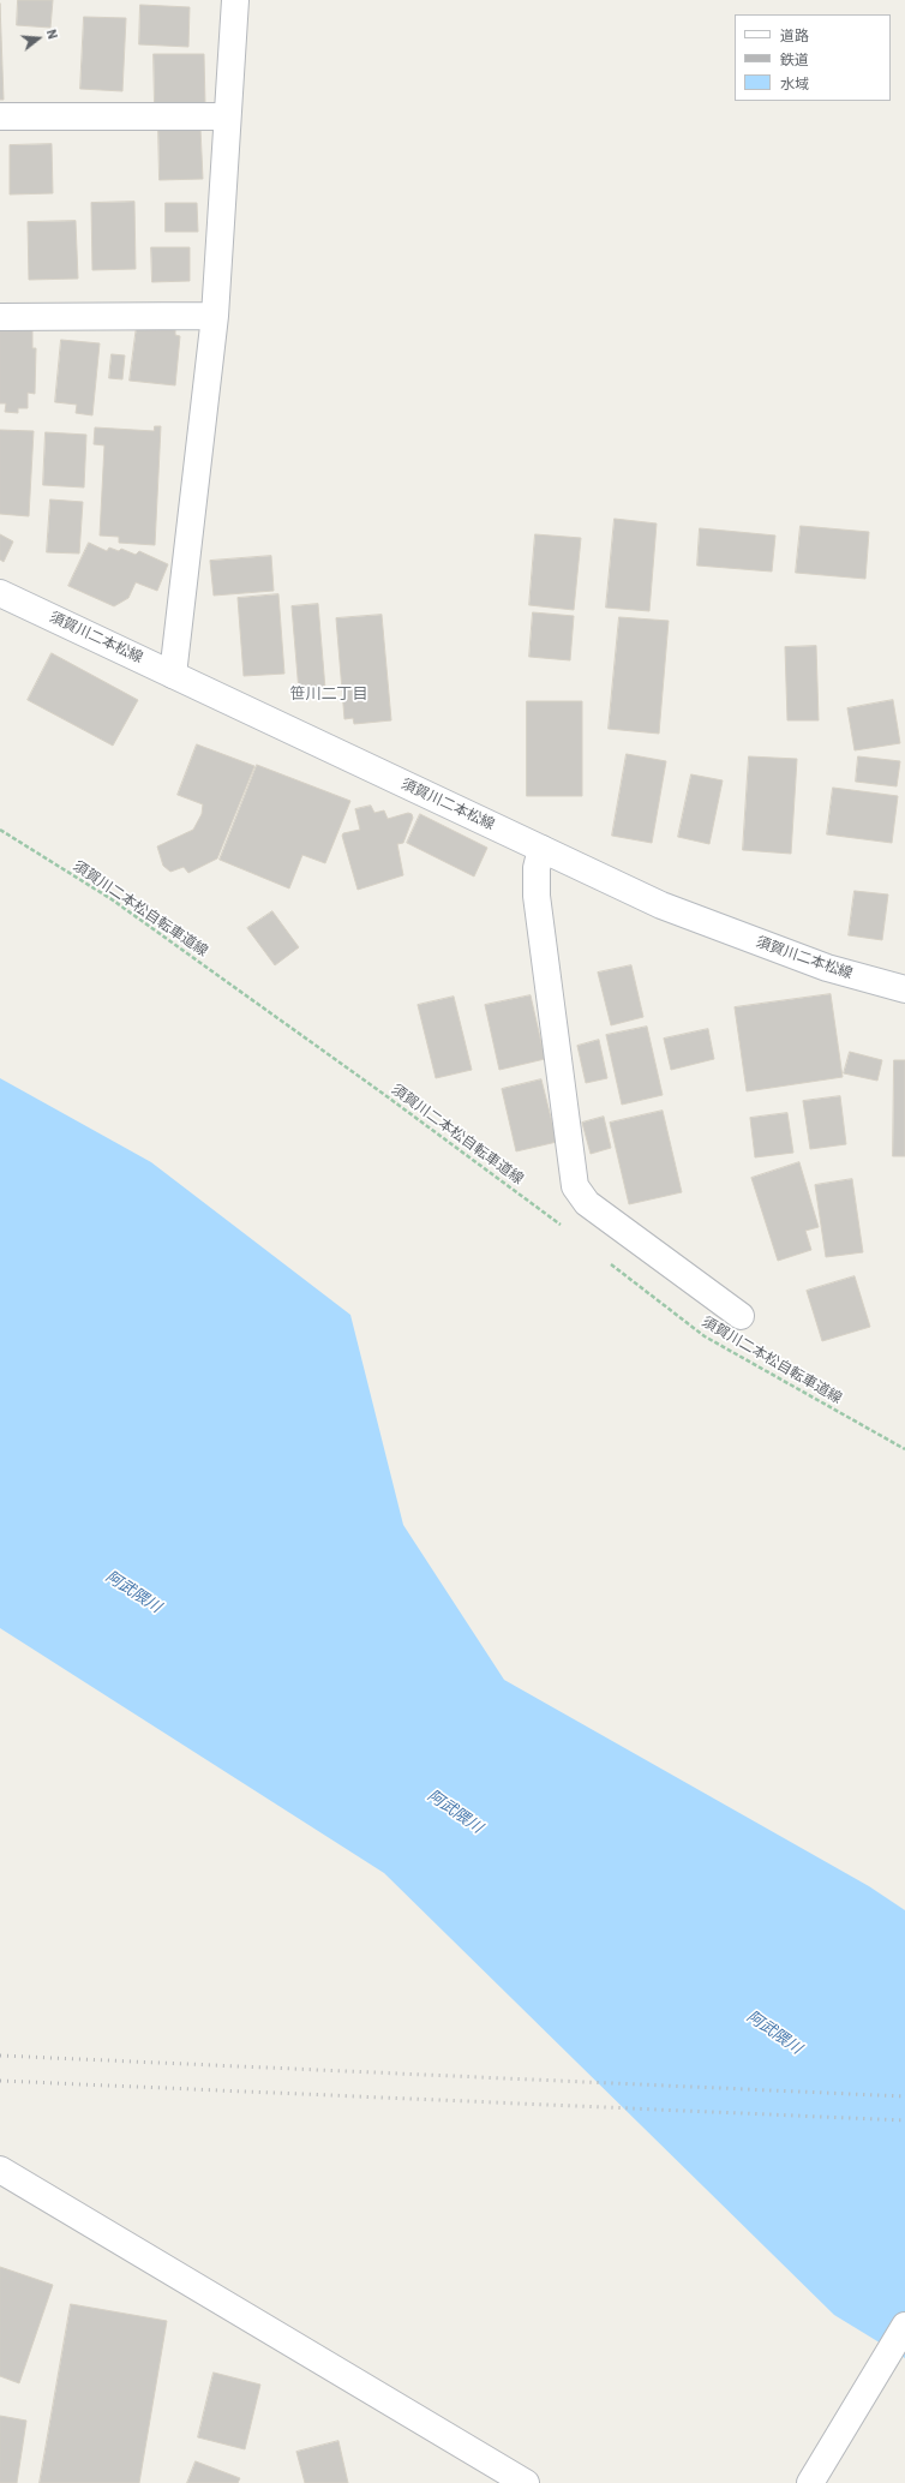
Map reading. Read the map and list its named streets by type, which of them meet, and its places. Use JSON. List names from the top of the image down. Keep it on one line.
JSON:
{"streets":{"street":["須賀川二本松線"],"path":["須賀川二本松自転車道線"]},"districts":["笹川二丁目"],"water":["阿武隈川"],"legend":["道路","鉄道","水域"],"north":"right"}
